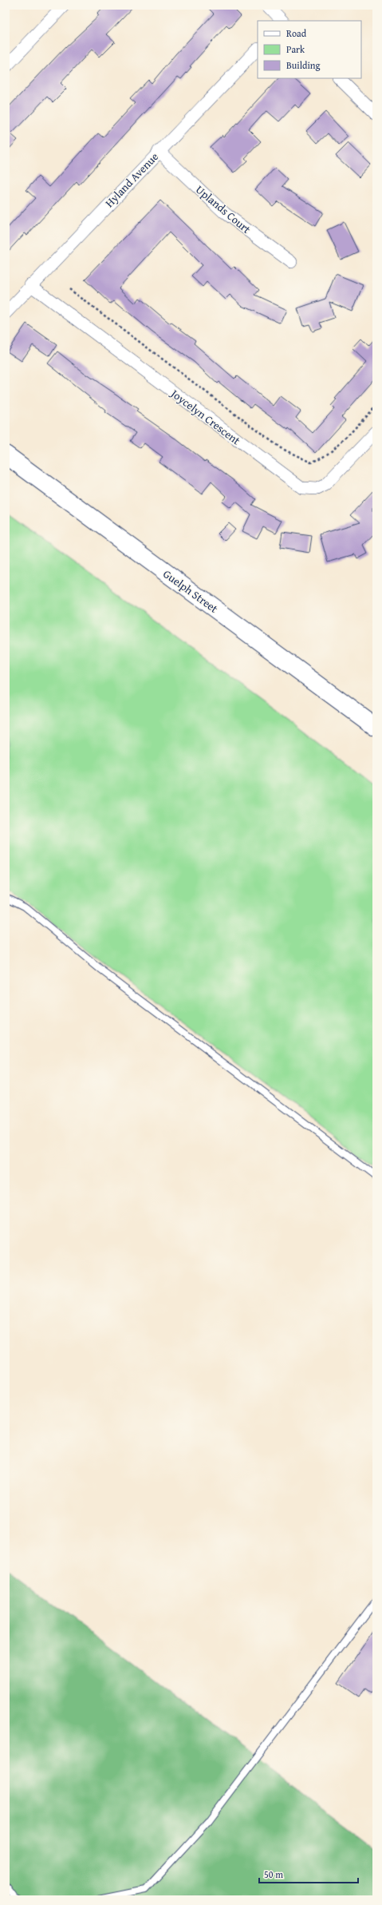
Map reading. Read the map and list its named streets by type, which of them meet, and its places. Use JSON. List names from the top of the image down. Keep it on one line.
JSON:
{"streets":{"main road":["Guelph Street"],"street":["Hyland Avenue","Uplands Court","Joycelyn Crescent"]},"crossings":[["Hyland Avenue","Uplands Court"],["Hyland Avenue","Joycelyn Crescent"]],"legend":["Road","Park","Building"],"scale_bar":"50 m"}
